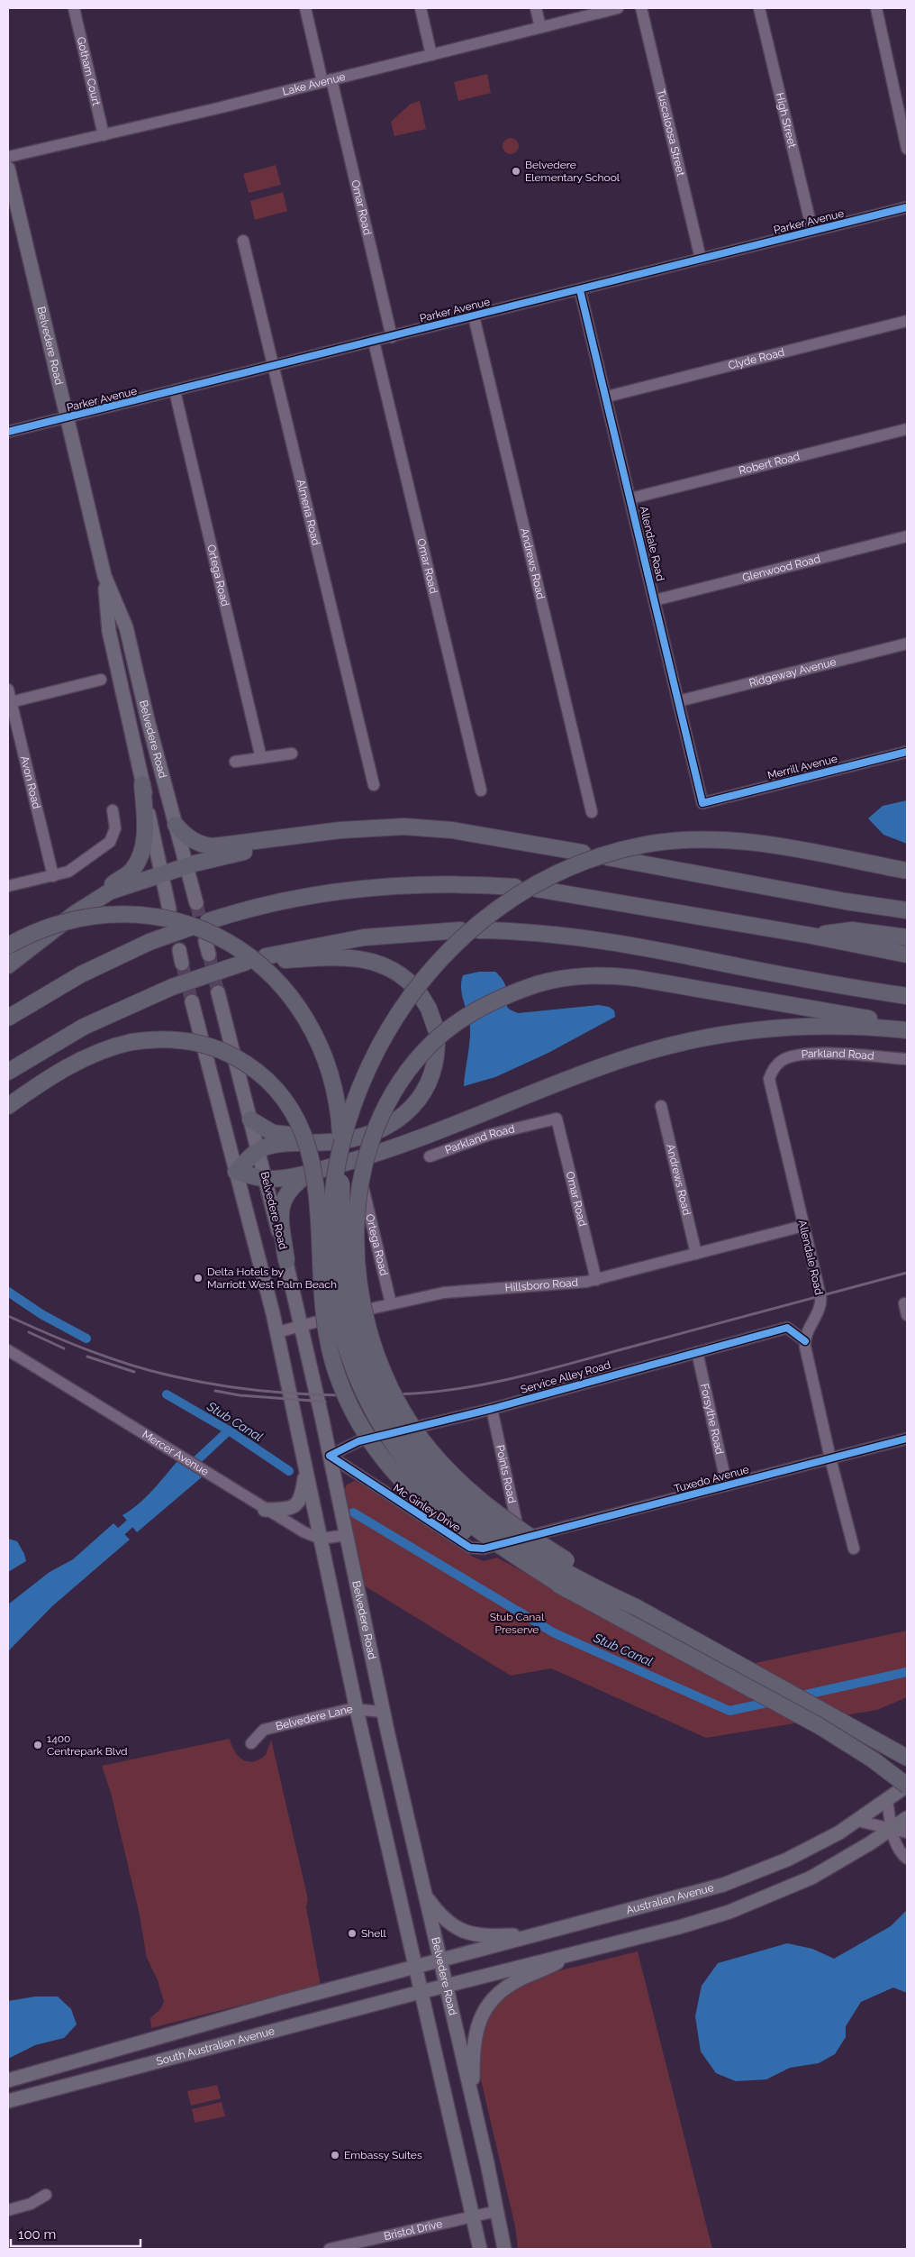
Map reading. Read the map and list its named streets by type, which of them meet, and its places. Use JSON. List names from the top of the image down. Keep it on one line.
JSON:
{"streets":{"main road":["Belvedere Road","Australian Avenue","South Australian Avenue"],"street":["Gotham Court","Lake Avenue","High Street","Tuscaloosa Street","Omar Road","Parker Avenue","Clyde Road","Robert Road","Almeria Road","Allendale Road","Andrews Road","Glenwood Road","Ortega Road","Ridgeway Avenue","Merrill Avenue","Avon Road","Parkland Road","Hillsboro Road","Service Alley Road","Forsythe Road","Mercer Avenue","Points Road","Tuxedo Avenue","Mc Ginley Drive","Belvedere Lane","Bristol Drive"]},"crossings":[["Gotham Court","Lake Avenue"],["Lake Avenue","Omar Road"],["High Street","Parker Avenue"],["Tuscaloosa Street","Parker Avenue"],["Omar Road","Parker Avenue"],["Omar Road","Parkland Road"],["Omar Road","Hillsboro Road"],["Parker Avenue","Belvedere Road"],["Parker Avenue","Almeria Road"],["Parker Avenue","Allendale Road"],["Parker Avenue","Andrews Road"],["Parker Avenue","Ortega Road"],["Belvedere Road","Hillsboro Road"],["Belvedere Road","Service Alley Road"],["Belvedere Road","Mc Ginley Drive"],["Belvedere Road","Belvedere Lane"],["Belvedere Road","Australian Avenue"],["Belvedere Road","Bristol Drive"],["Clyde Road","Allendale Road"],["Robert Road","Allendale Road"],["Allendale Road","Glenwood Road"],["Allendale Road","Ridgeway Avenue"],["Allendale Road","Merrill Avenue"],["Allendale Road","Parkland Road"],["Allendale Road","Hillsboro Road"],["Allendale Road","Service Alley Road"],["Andrews Road","Hillsboro Road"],["Ortega Road","Hillsboro Road"],["Service Alley Road","Forsythe Road"],["Service Alley Road","Points Road"],["Service Alley Road","Mc Ginley Drive"],["Forsythe Road","Tuxedo Avenue"],["Points Road","Tuxedo Avenue"],["Points Road","Mc Ginley Drive"],["Tuxedo Avenue","Mc Ginley Drive"],["Australian Avenue","South Australian Avenue"]],"water":["Stub Canal"],"parks":["Stub Canal Preserve"],"places":["Belvedere Elementary School","Delta Hotels by Marriott West Palm Beach","1400 Centrepark Blvd","Shell","Embassy Suites"],"scale_bar":"100 m"}
